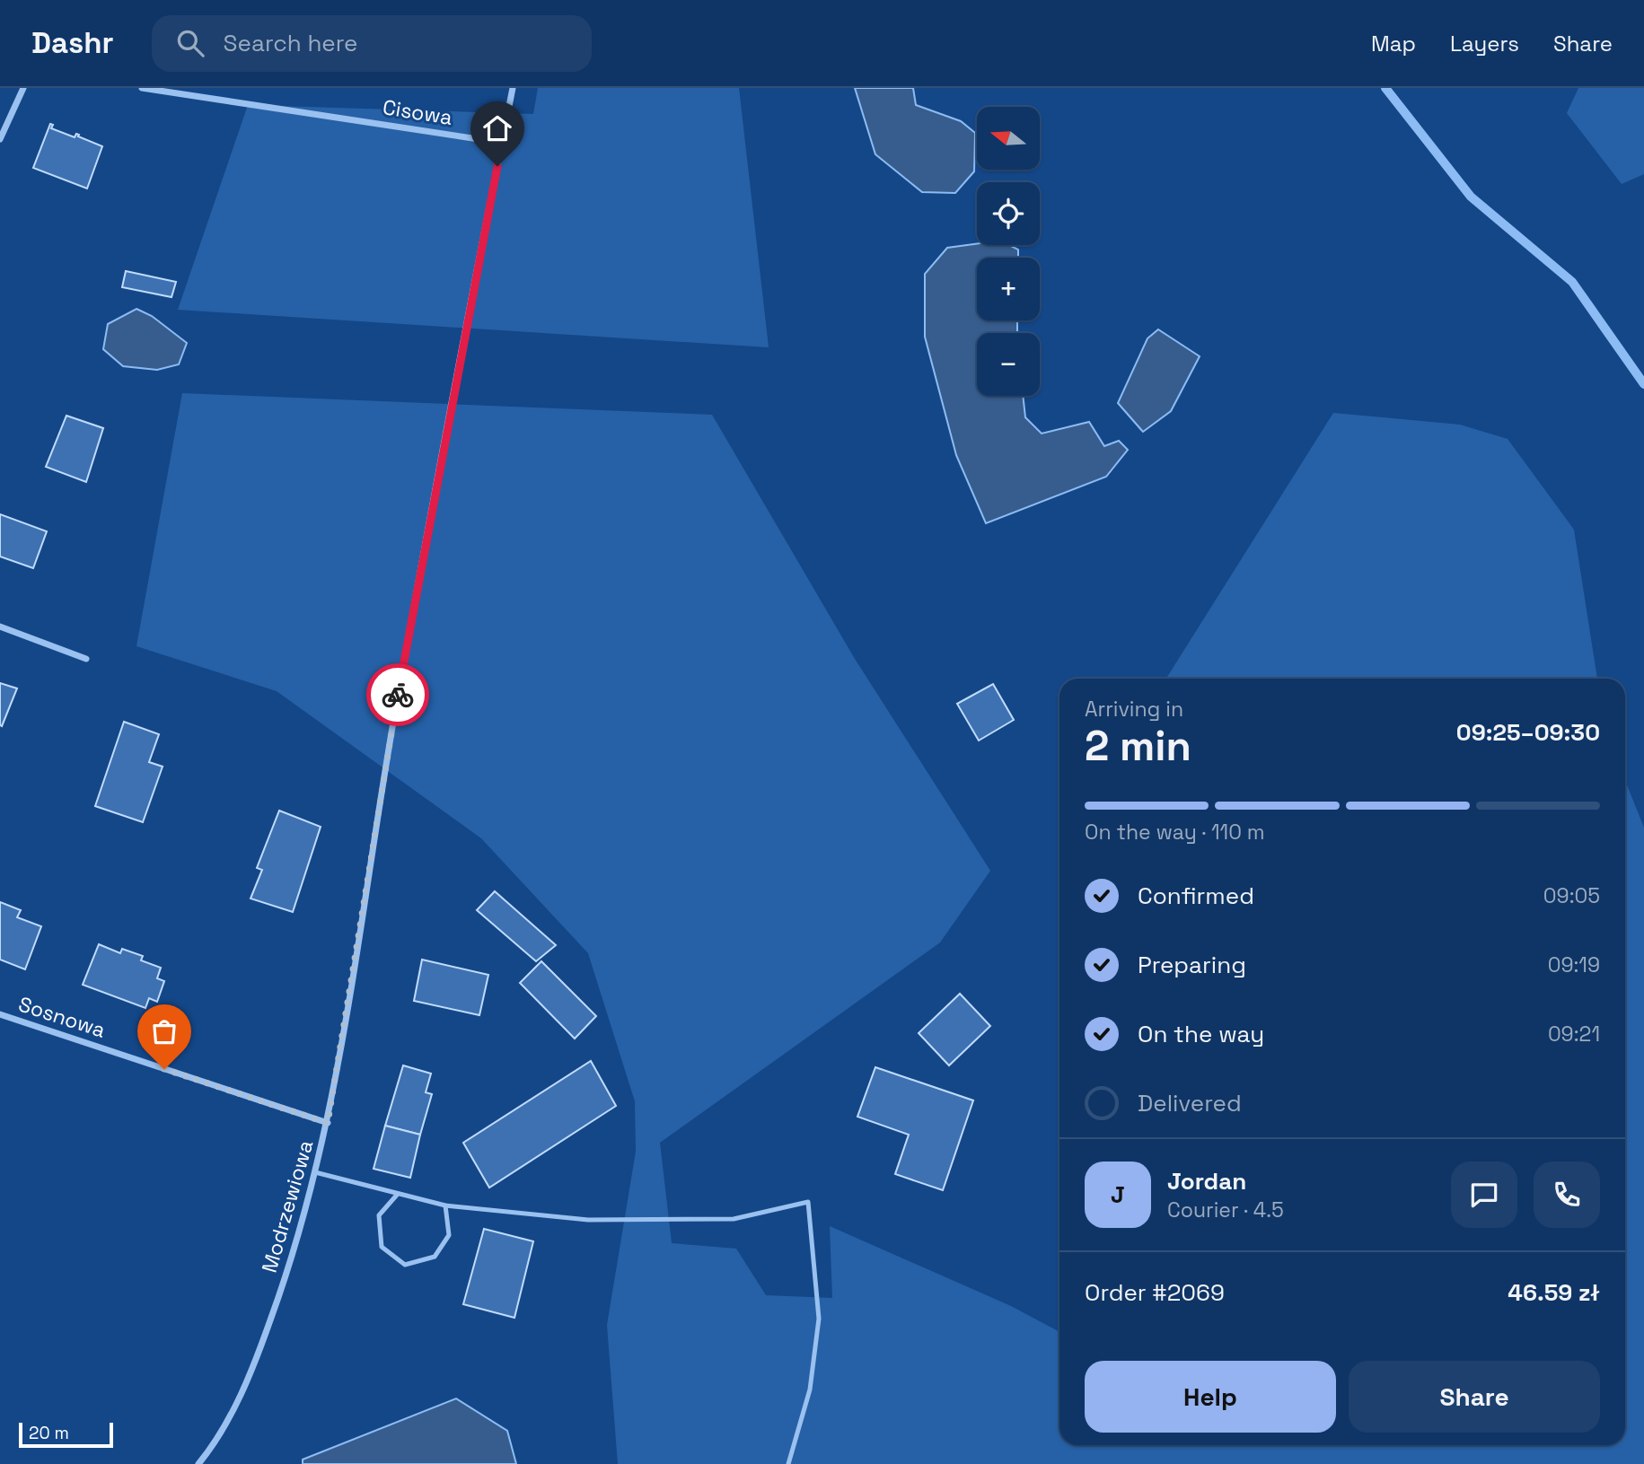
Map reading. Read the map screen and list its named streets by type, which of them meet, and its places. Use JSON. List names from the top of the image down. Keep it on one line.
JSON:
{"streets":{"street":["Cisowa","Sosnowa","Modrzewiowa"]},"crossings":[["Cisowa","Modrzewiowa"],["Sosnowa","Modrzewiowa"]],"scale_bar":"20 m","north":"left","page":{"header":"Dashr","search":"Search here","nav":["Map","Layers","Share"],"map_buttons":["+","−"],"heading":["2 min","Arriving in","09:25–09:30"],"panel":["Jordan","Courier · 4.5","Order #2069","46.59 zł"],"bar":"On the way · 110 m","list":[["Confirmed","09:05"],["Preparing","09:19"],["On the way","09:21"],"Delivered"],"round":"J","buttons":["Help","Share"],"scale":"20 m"}}
